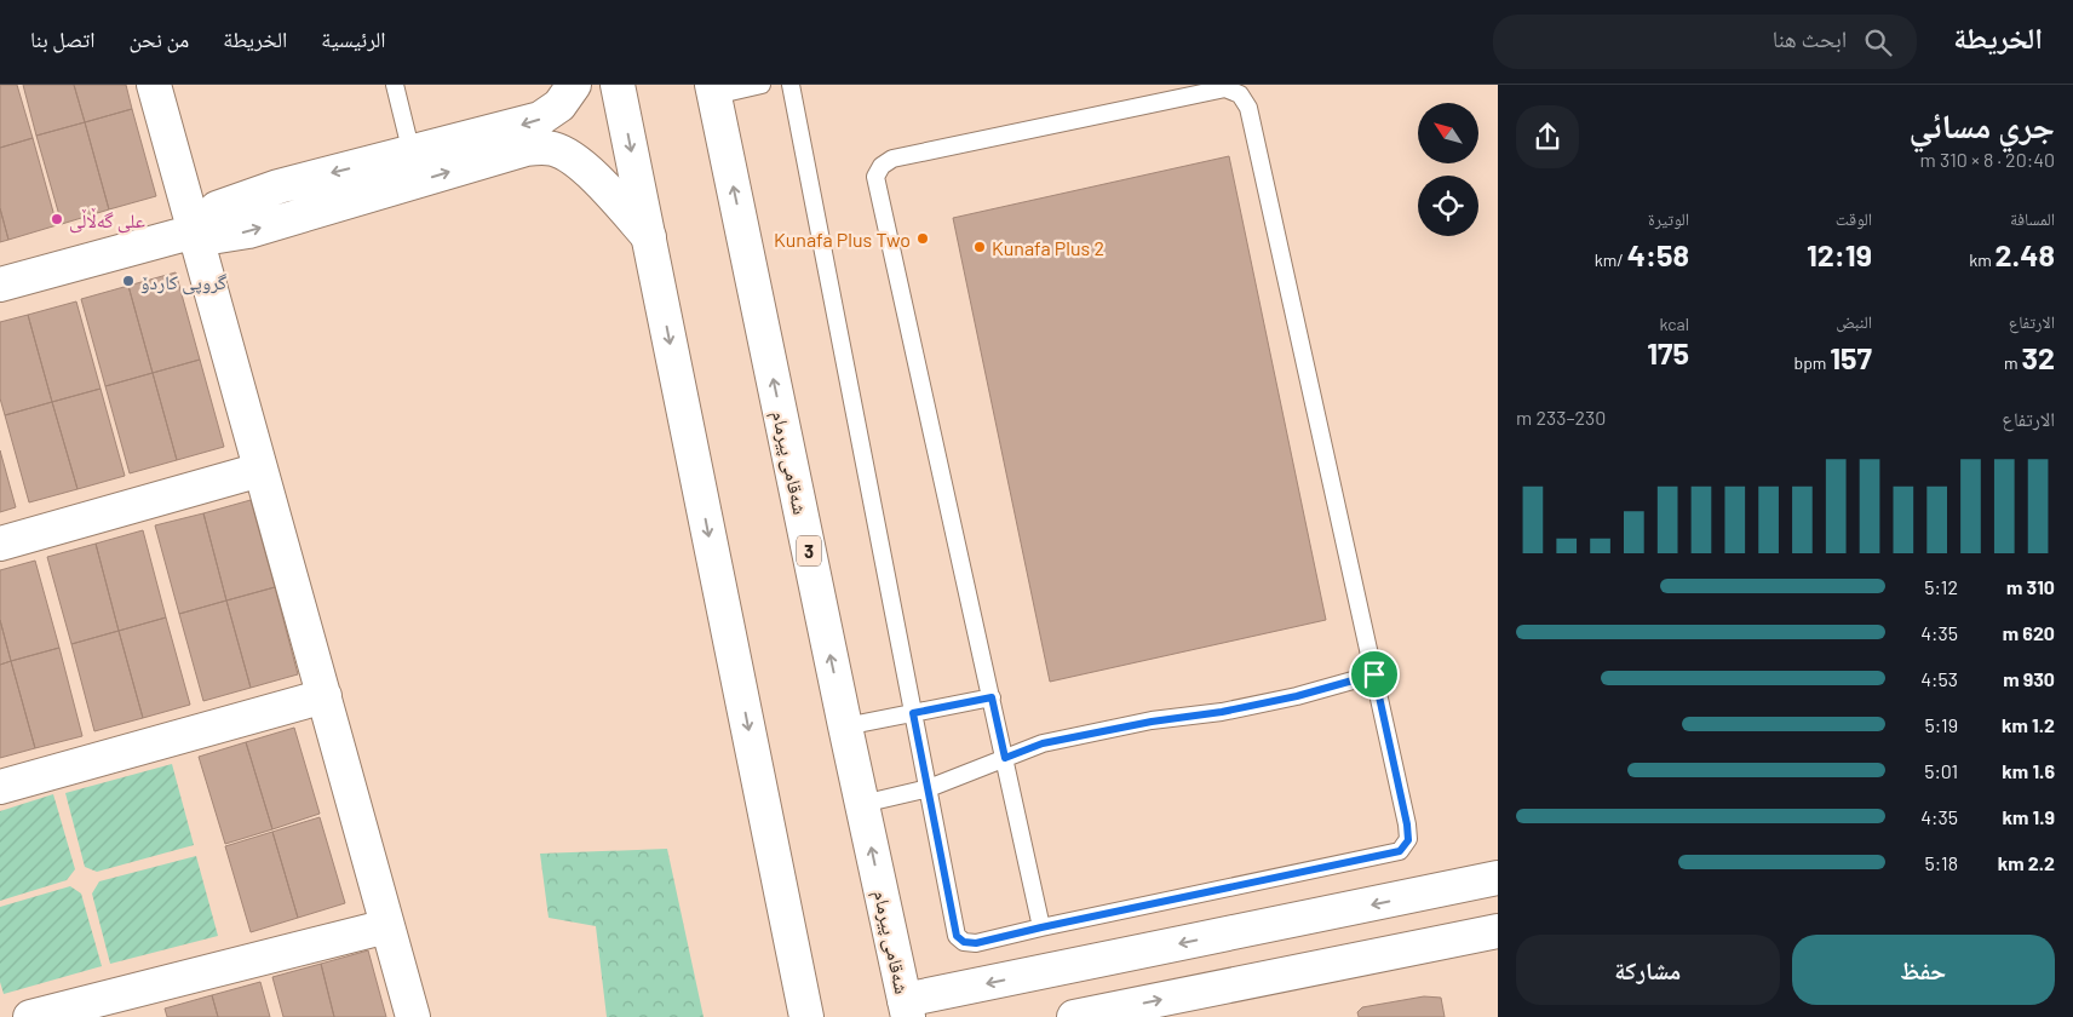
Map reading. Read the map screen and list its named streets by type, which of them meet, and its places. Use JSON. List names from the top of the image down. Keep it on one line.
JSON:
{"streets":{"main road":["شەقامی پیرمام","3"]},"places":["علی گەڵاڵی","Kunafa Plus Two","Kunafa Plus 2","گروپی کاردۆ"],"north":"top left","page":{"header":"الخريطة","search":"ابحث هنا","nav":["الرئيسية","الخريطة","من نحن","اتصل بنا"],"heading":["جري مسائي","20:40 · 8 × 310 m"],"stats":[["المسافة","2.48 km"],["الوقت","12:19"],["الوتيرة","4:58 /km"],["الارتفاع","32 m"],["النبض","157 bpm"],["kcal","175"]],"chart":["الارتفاع","230–233 m"],"list":[{"name":"310 m","note":"5:12"},{"name":"620 m","note":"4:35"},{"name":"930 m","note":"4:53"},{"name":"1.2 km","note":"5:19"},{"name":"1.6 km","note":"5:01"},{"name":"1.9 km","note":"4:35"},{"name":"2.2 km","note":"5:18"}],"buttons":["حفظ","مشاركة"]}}
